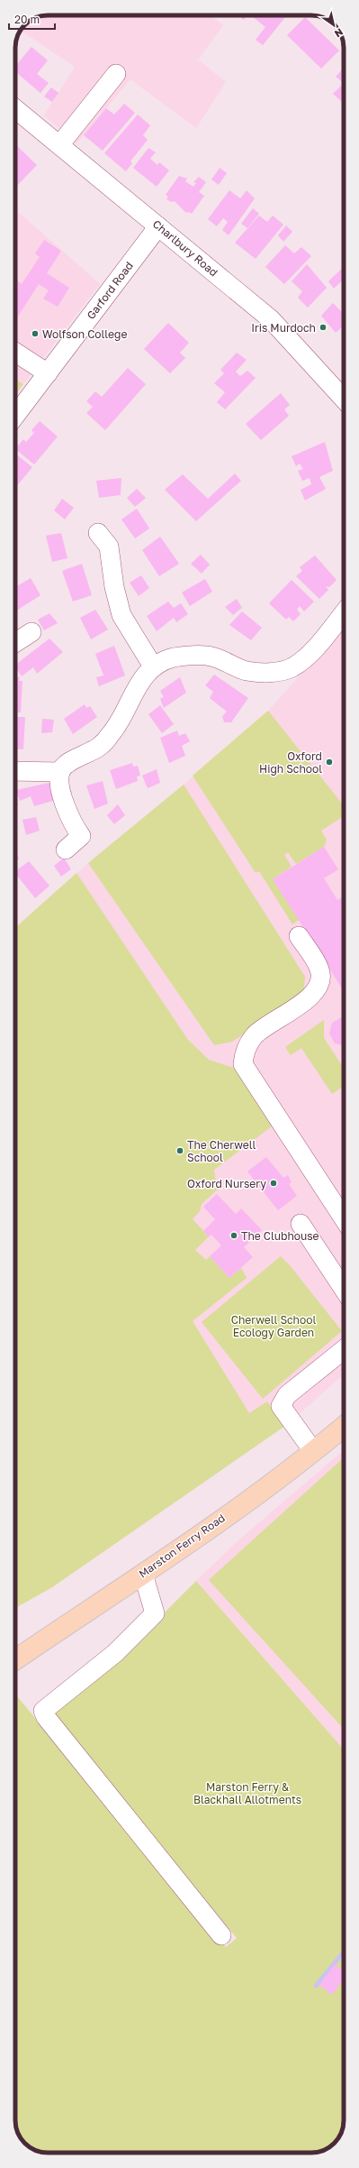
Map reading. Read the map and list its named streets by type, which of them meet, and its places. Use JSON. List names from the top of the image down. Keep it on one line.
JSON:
{"streets":{"main road":["Marston Ferry Road"],"street":["Charlbury Road","Garford Road"]},"crossings":[["Charlbury Road","Garford Road"]],"parks":["Cherwell School Ecology Garden","Marston Ferry & Blackhall Allotments"],"places":["Iris Murdoch","Wolfson College","Oxford High School","The Cherwell School","Oxford Nursery","The Clubhouse"],"scale_bar":"20 m","north":"bottom right"}
